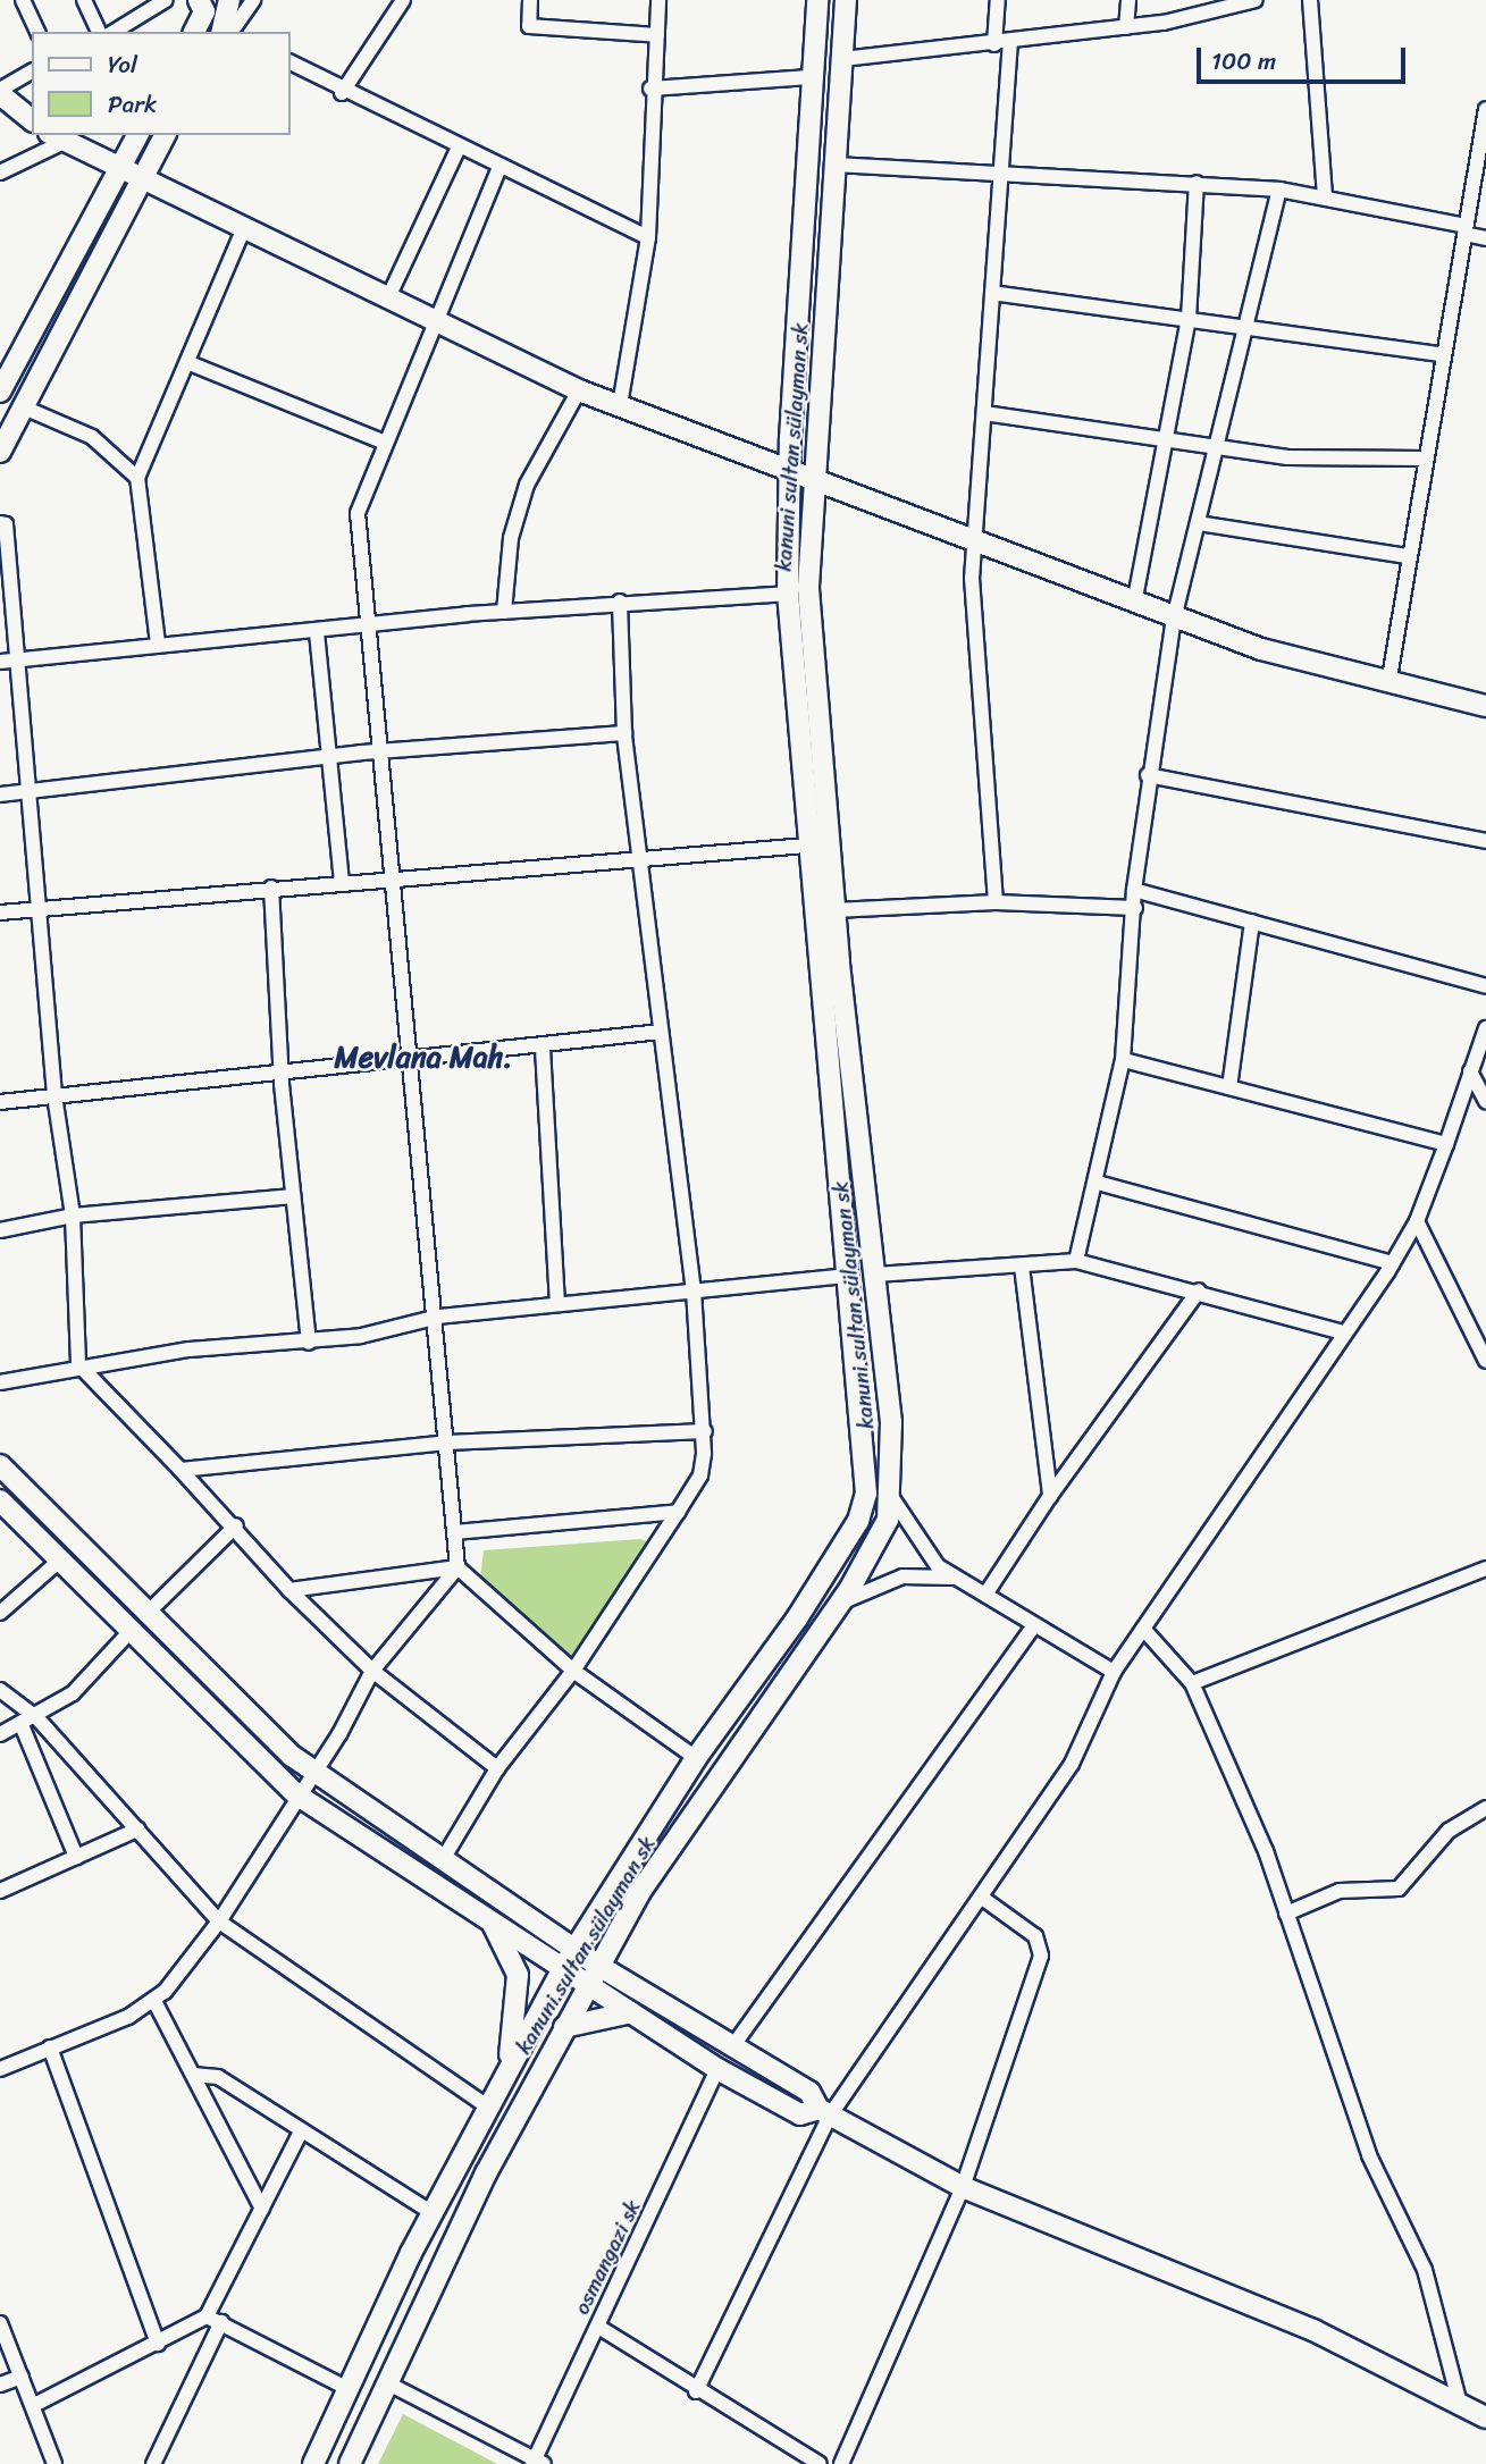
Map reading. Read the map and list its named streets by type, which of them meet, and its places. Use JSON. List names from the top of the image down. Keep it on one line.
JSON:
{"streets":{"street":["kanuni sultan sülayman sk","osmangazi sk"]},"districts":["Mevlana Mah."],"legend":["Yol","Park"],"scale_bar":"100 m"}
